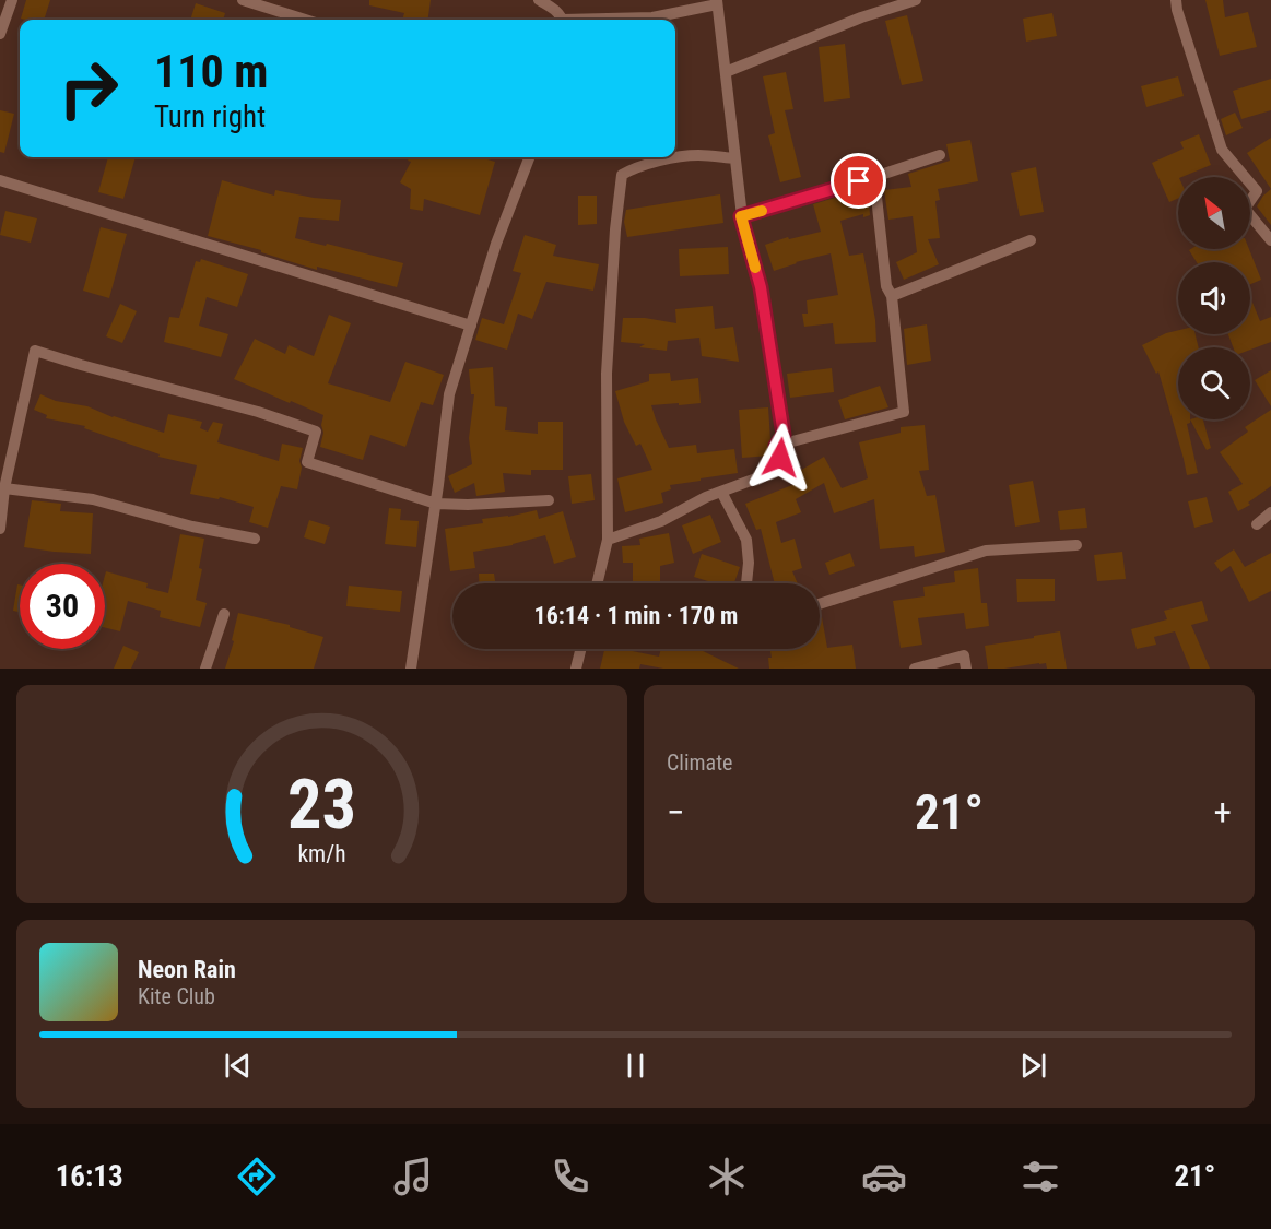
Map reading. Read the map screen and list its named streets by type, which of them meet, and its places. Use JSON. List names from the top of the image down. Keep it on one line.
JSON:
{"north":"top left","page":{"turn":["110 m","Turn right"],"limit":"30","trip":"16:14 · 1 min · 170 m","tile":"Climate","heat":["−","21°","+"],"song":["Neon Rain","Kite Club"],"tabs":["16:13","21°"],"gauge":["23","km/h"]}}
